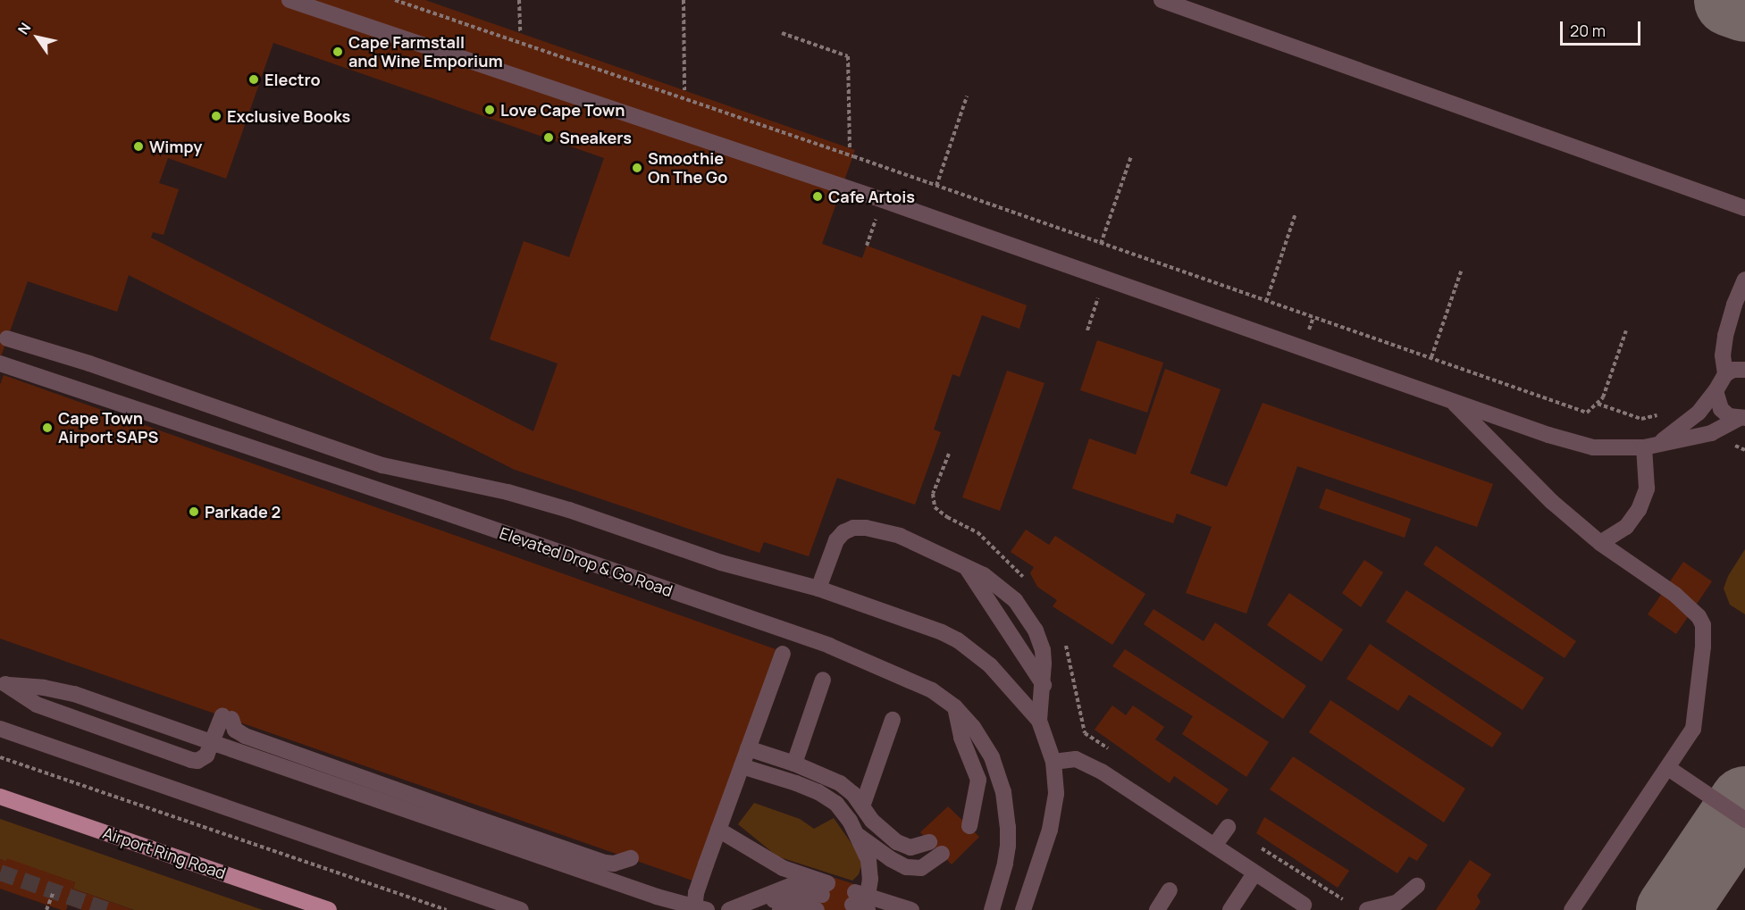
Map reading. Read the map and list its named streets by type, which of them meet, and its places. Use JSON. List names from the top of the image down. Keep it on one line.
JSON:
{"streets":{"main road":["Airport Ring Road"],"street":["Elevated Drop & Go Road"]},"places":["Cape Farmstall and Wine Emporium","Electro","Love Cape Town","Exclusive Books","Sneakers","Wimpy","Smoothie On The Go","Cafe Artois","Cape Town Airport SAPS","Parkade 2"],"scale_bar":"20 m","north":"top left"}
